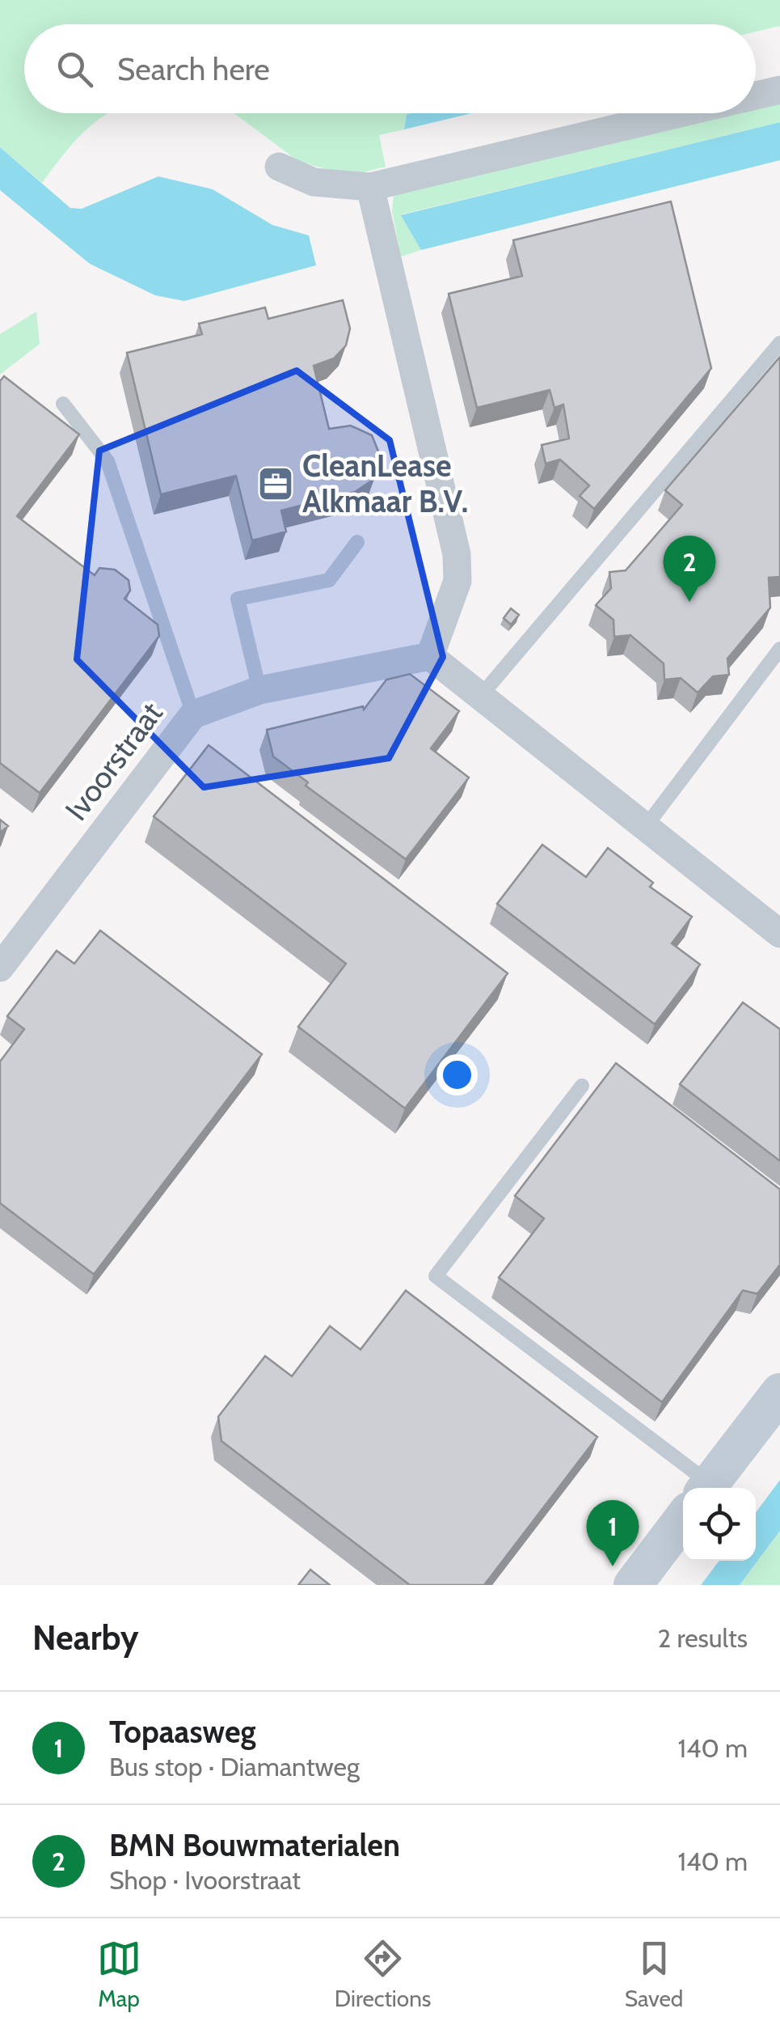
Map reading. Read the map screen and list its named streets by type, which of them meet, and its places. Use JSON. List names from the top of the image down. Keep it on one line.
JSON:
{"streets":{"street":["Ivoorstraat"]},"places":{"office":["CleanLease Alkmaar B.V."]},"page":{"search":"Search here","pins":["2","1"],"heading":["Nearby","2 results"],"list":[{"mark":"1","name":"Topaasweg","note":"Bus stop · Diamantweg","value":"140 m"},{"mark":"2","name":"BMN Bouwmaterialen","note":"Shop · Ivoorstraat","value":"140 m"}],"nav":["Map","Directions","Saved"]}}
